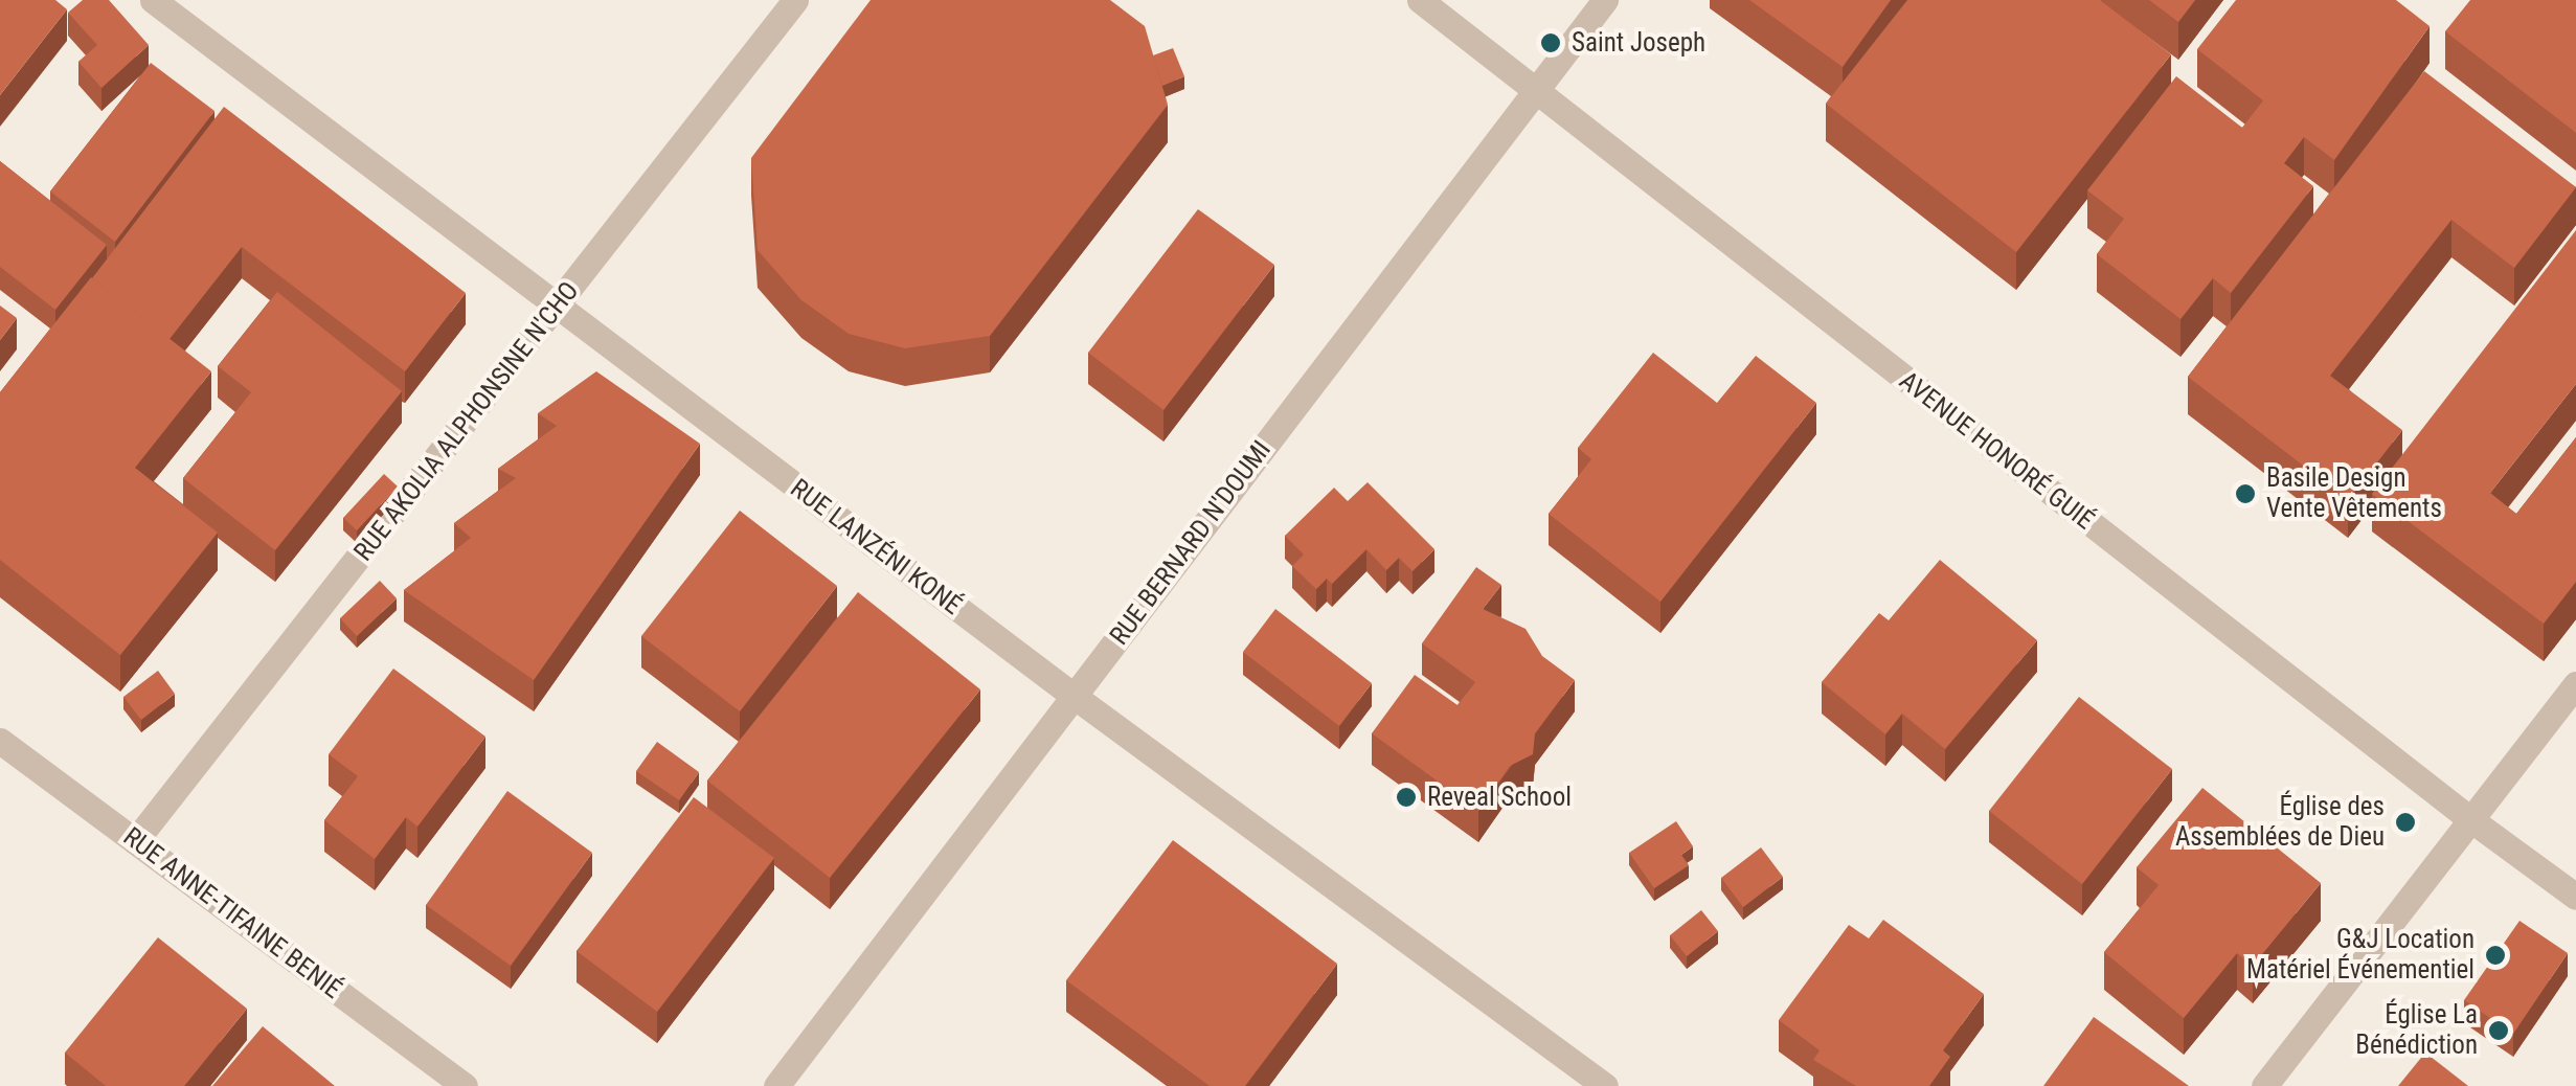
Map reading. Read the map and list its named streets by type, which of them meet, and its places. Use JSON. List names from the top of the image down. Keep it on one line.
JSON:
{"streets":{"street":["RUE AKOLIA ALPHONSINE N'CHO","AVENUE HONORÉ GUIÉ","RUE BERNARD N'DOUMI","RUE LANZÉNI KONÉ","RUE ANNE-TIFAINE BENIÉ"]},"crossings":[["RUE AKOLIA ALPHONSINE N'CHO","RUE LANZÉNI KONÉ"],["RUE AKOLIA ALPHONSINE N'CHO","RUE ANNE-TIFAINE BENIÉ"],["AVENUE HONORÉ GUIÉ","RUE BERNARD N'DOUMI"],["RUE BERNARD N'DOUMI","RUE LANZÉNI KONÉ"]],"places":["Saint Joseph","Basile Design Vente Vêtements","Reveal School","Église des Assemblées de Dieu","G&J Location Matériel Événementiel","Église La Bénédiction"]}
